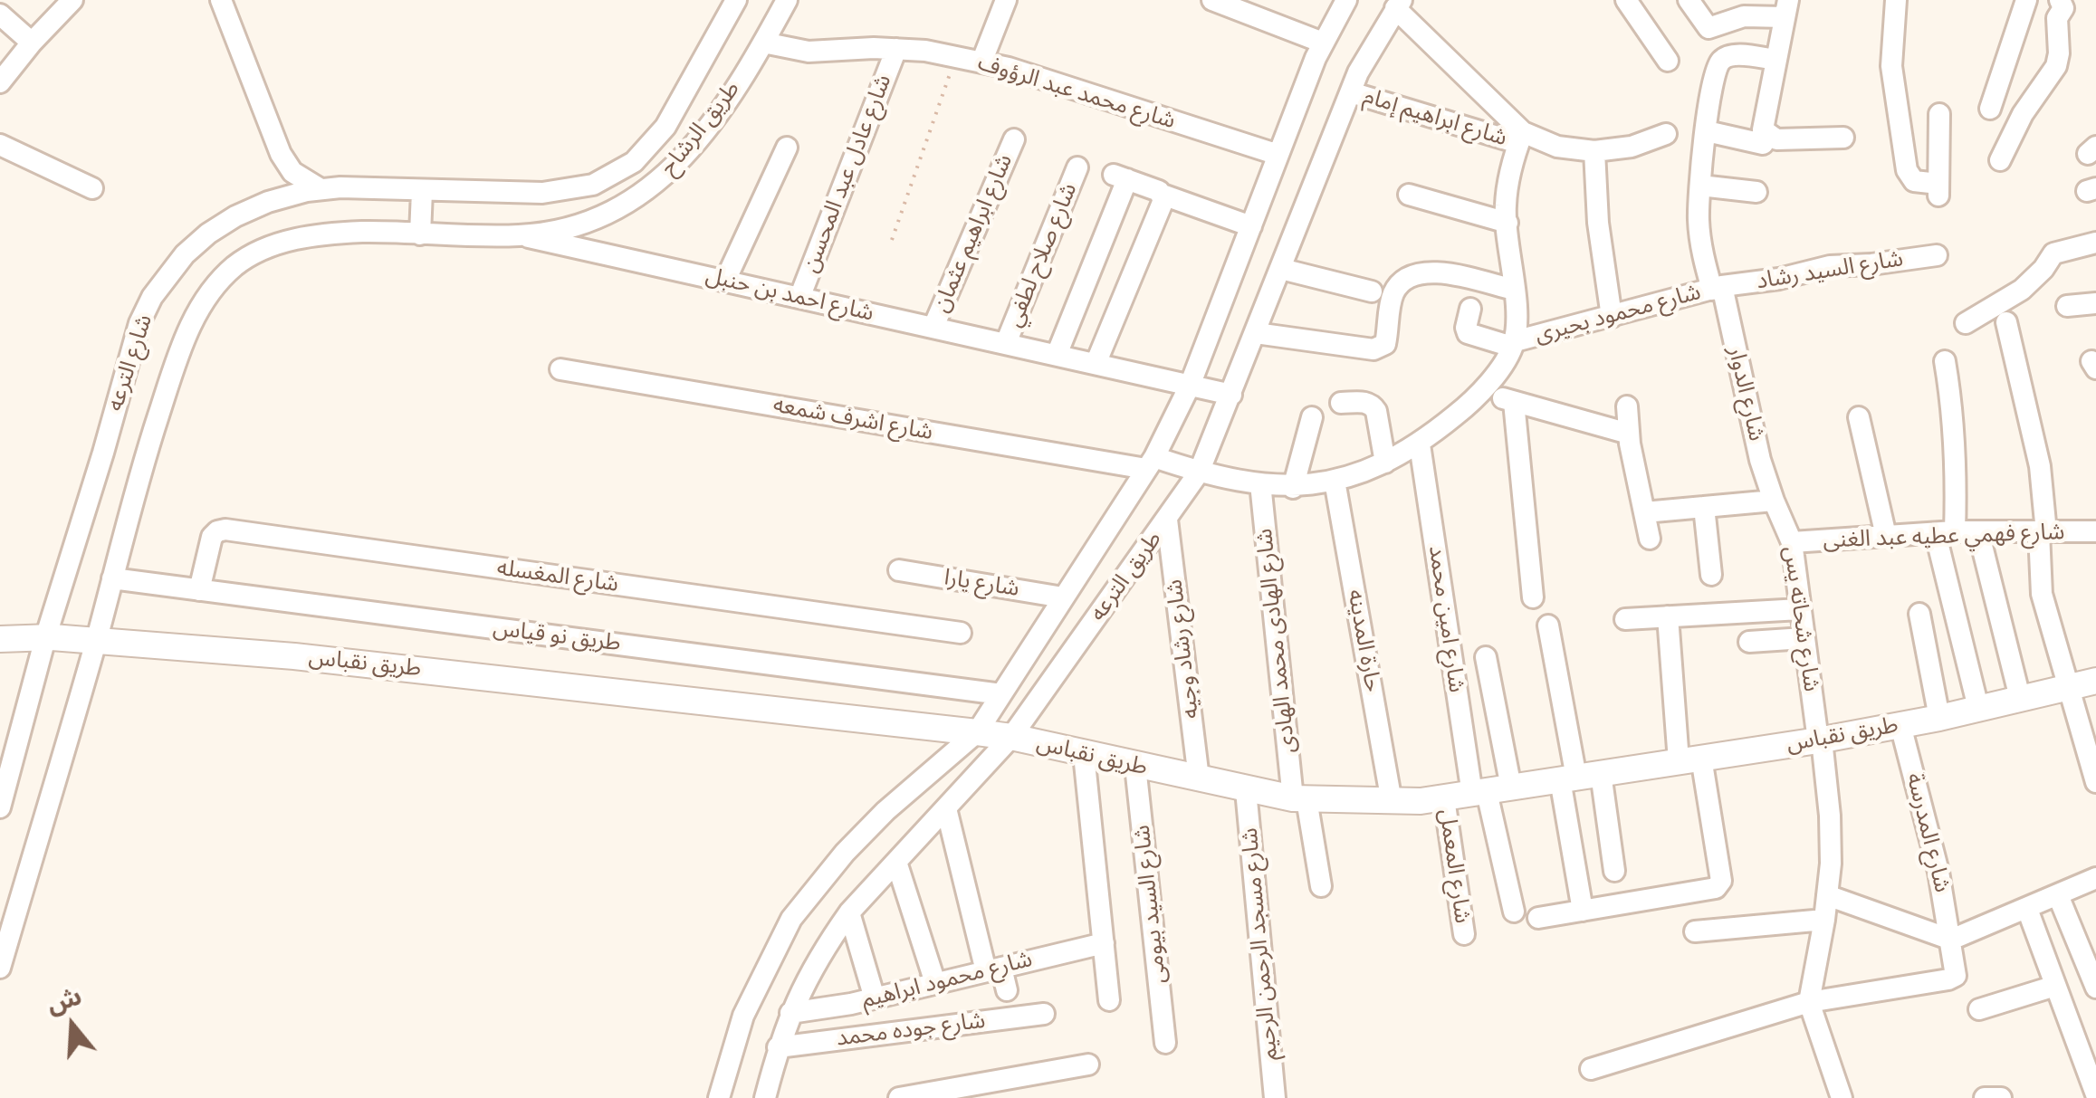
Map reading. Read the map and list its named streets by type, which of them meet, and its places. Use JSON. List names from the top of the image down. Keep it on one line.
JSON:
{"streets":{"street":["شارع محمد عبد الرؤوف","شارع ابراهيم إمام","طريق الرشاح","شارع عادل عبد المحسن","شارع ابراهيم عثمان","شارع صلاح لطفي","شارع السيد رشاد","شارع احمد بن حنبل","شارع محمود بحيرى","شارع الترعه","شارع الدوار","شارع اشرف شمعه","شارع فهمي عطيه عبد الغنى","شارع المغسله","طريق الترعه","شارع يارا","شارع امين محمد","شارع شحاته يس","طريق نو قياس","شارع الهادى محمد الهادى","حارة المدينه","شارع رشاد وجيه","طريق نقباس","شارع المدرسة","شارع المعمل","شارع السيد بيومى","شارع مسجد الرحمن الرحيم","شارع محمود ابراهيم","شارع جوده محمد"]},"crossings":[["شارع محمد عبد الرؤوف","طريق الرشاح"],["شارع محمد عبد الرؤوف","شارع عادل عبد المحسن"],["شارع محمد عبد الرؤوف","طريق الترعه"],["شارع ابراهيم إمام","طريق الترعه"],["طريق الرشاح","شارع احمد بن حنبل"],["طريق الرشاح","شارع الترعه"],["شارع عادل عبد المحسن","شارع احمد بن حنبل"],["شارع ابراهيم عثمان","شارع احمد بن حنبل"],["شارع صلاح لطفي","شارع احمد بن حنبل"],["شارع السيد رشاد","شارع محمود بحيرى"],["شارع السيد رشاد","شارع الدوار"],["شارع احمد بن حنبل","طريق الترعه"],["شارع محمود بحيرى","شارع الدوار"],["شارع محمود بحيرى","شارع اشرف شمعه"],["شارع الترعه","طريق نو قياس"],["شارع الترعه","طريق نقباس"],["شارع الدوار","شارع شحاته يس"],["شارع اشرف شمعه","طريق الترعه"],["شارع اشرف شمعه","شارع امين محمد"],["شارع اشرف شمعه","شارع الهادى محمد الهادى"],["شارع اشرف شمعه","حارة المدينه"],["شارع فهمي عطيه عبد الغنى","شارع شحاته يس"],["شارع المغسله","طريق نو قياس"],["طريق الترعه","شارع يارا"],["طريق الترعه","طريق نو قياس"],["طريق الترعه","شارع رشاد وجيه"],["طريق الترعه","طريق نقباس"],["طريق الترعه","شارع محمود ابراهيم"],["طريق الترعه","شارع جوده محمد"],["شارع امين محمد","طريق نقباس"],["شارع شحاته يس","طريق نقباس"],["شارع شحاته يس","شارع المدرسة"],["شارع الهادى محمد الهادى","طريق نقباس"],["حارة المدينه","طريق نقباس"],["شارع رشاد وجيه","طريق نقباس"],["طريق نقباس","شارع المدرسة"],["طريق نقباس","شارع المعمل"],["طريق نقباس","شارع السيد بيومى"],["طريق نقباس","شارع مسجد الرحمن الرحيم"],["شارع محمود ابراهيم","شارع جوده محمد"]],"north":"top"}
